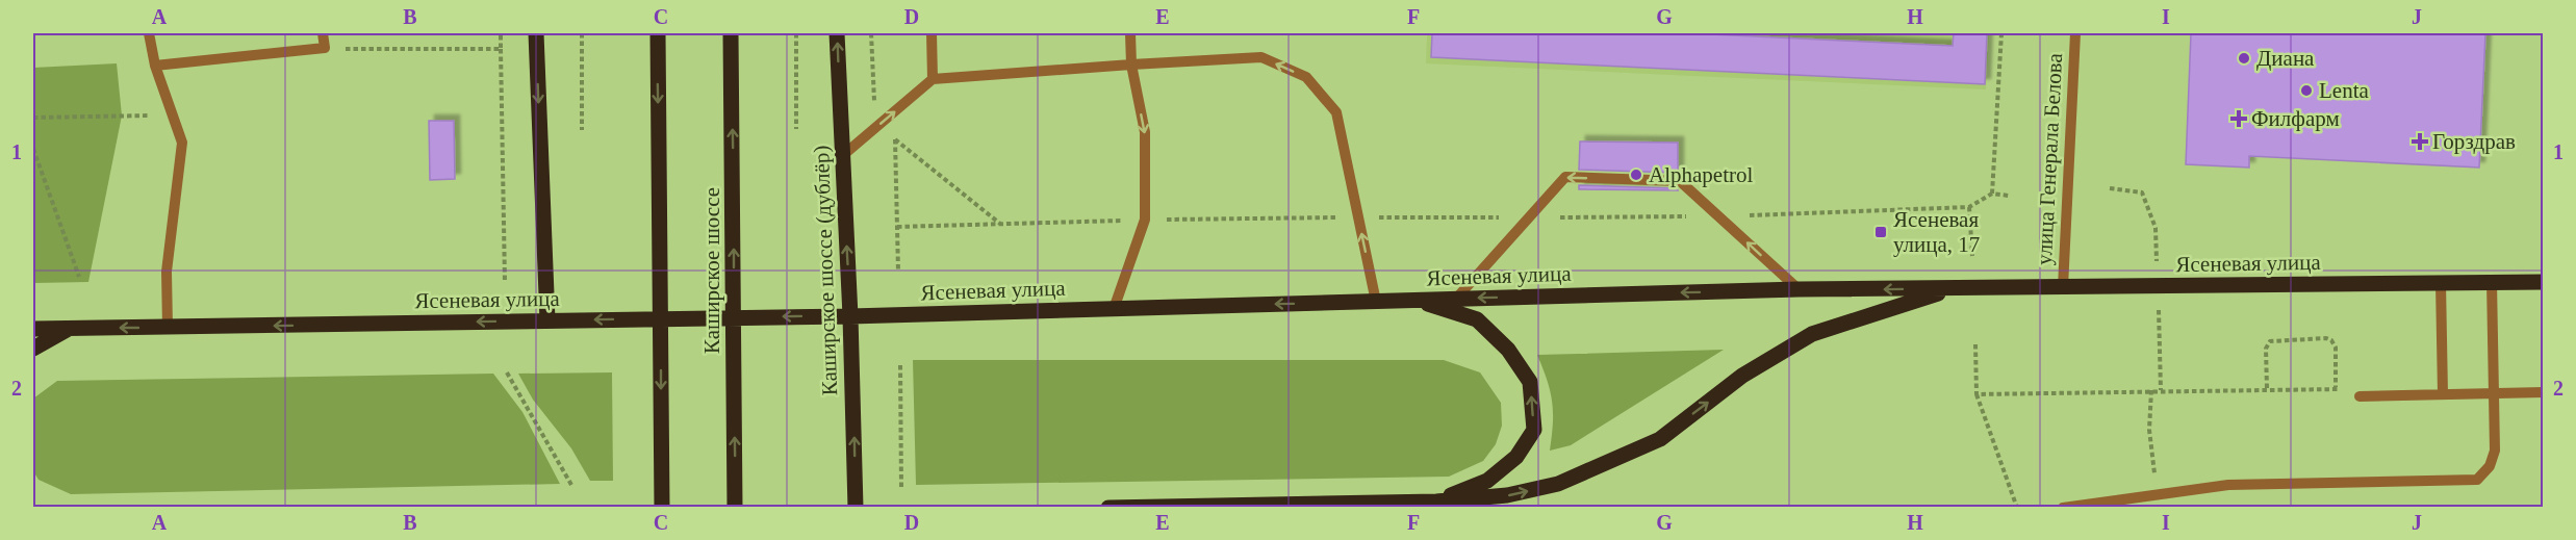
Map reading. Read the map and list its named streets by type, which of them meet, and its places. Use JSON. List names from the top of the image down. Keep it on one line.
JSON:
{"streets":{"main road":["Ясеневая улица","Каширское шоссе","Каширское шоссе (дублёр)"],"street":["улица Генерала Белова"]},"crossings":[["улица Генерала Белова","Ясеневая улица"],["Ясеневая улица","Каширское шоссе"],["Ясеневая улица","Каширское шоссе (дублёр)"]],"one_way":["Каширское шоссе (дублёр)"],"places":{"other":["Диана","Lenta","Alphapetrol"],"health":["Филфарм","Горздрав"],"transit":["Ясеневая улица, 17"]},"grid":{"columns":["A","B","C","D","E","F","G","H","I","J"],"rows":["1","2"]}}
